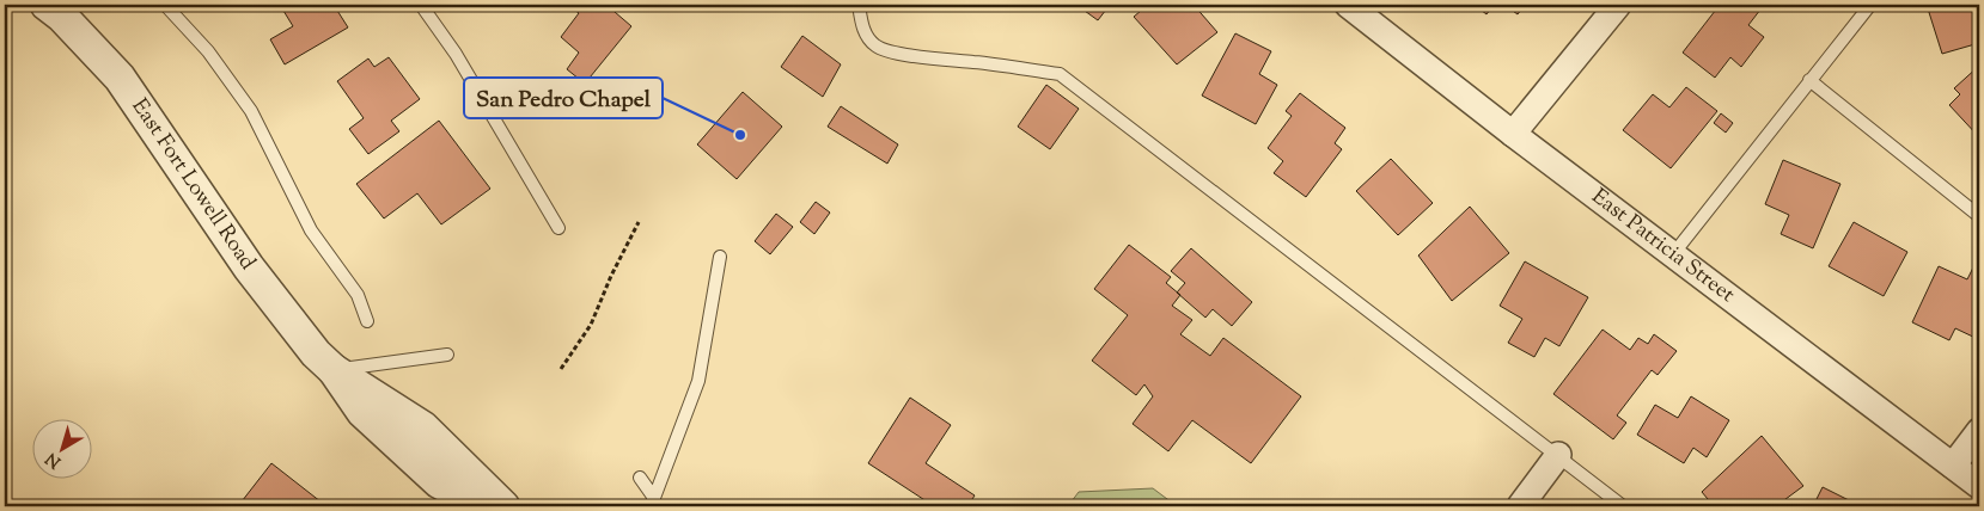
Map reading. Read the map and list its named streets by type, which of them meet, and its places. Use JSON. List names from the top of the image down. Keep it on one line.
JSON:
{"streets":{"street":["East Fort Lowell Road","East Patricia Street"]},"places":["San Pedro Chapel"],"north":"bottom left"}
